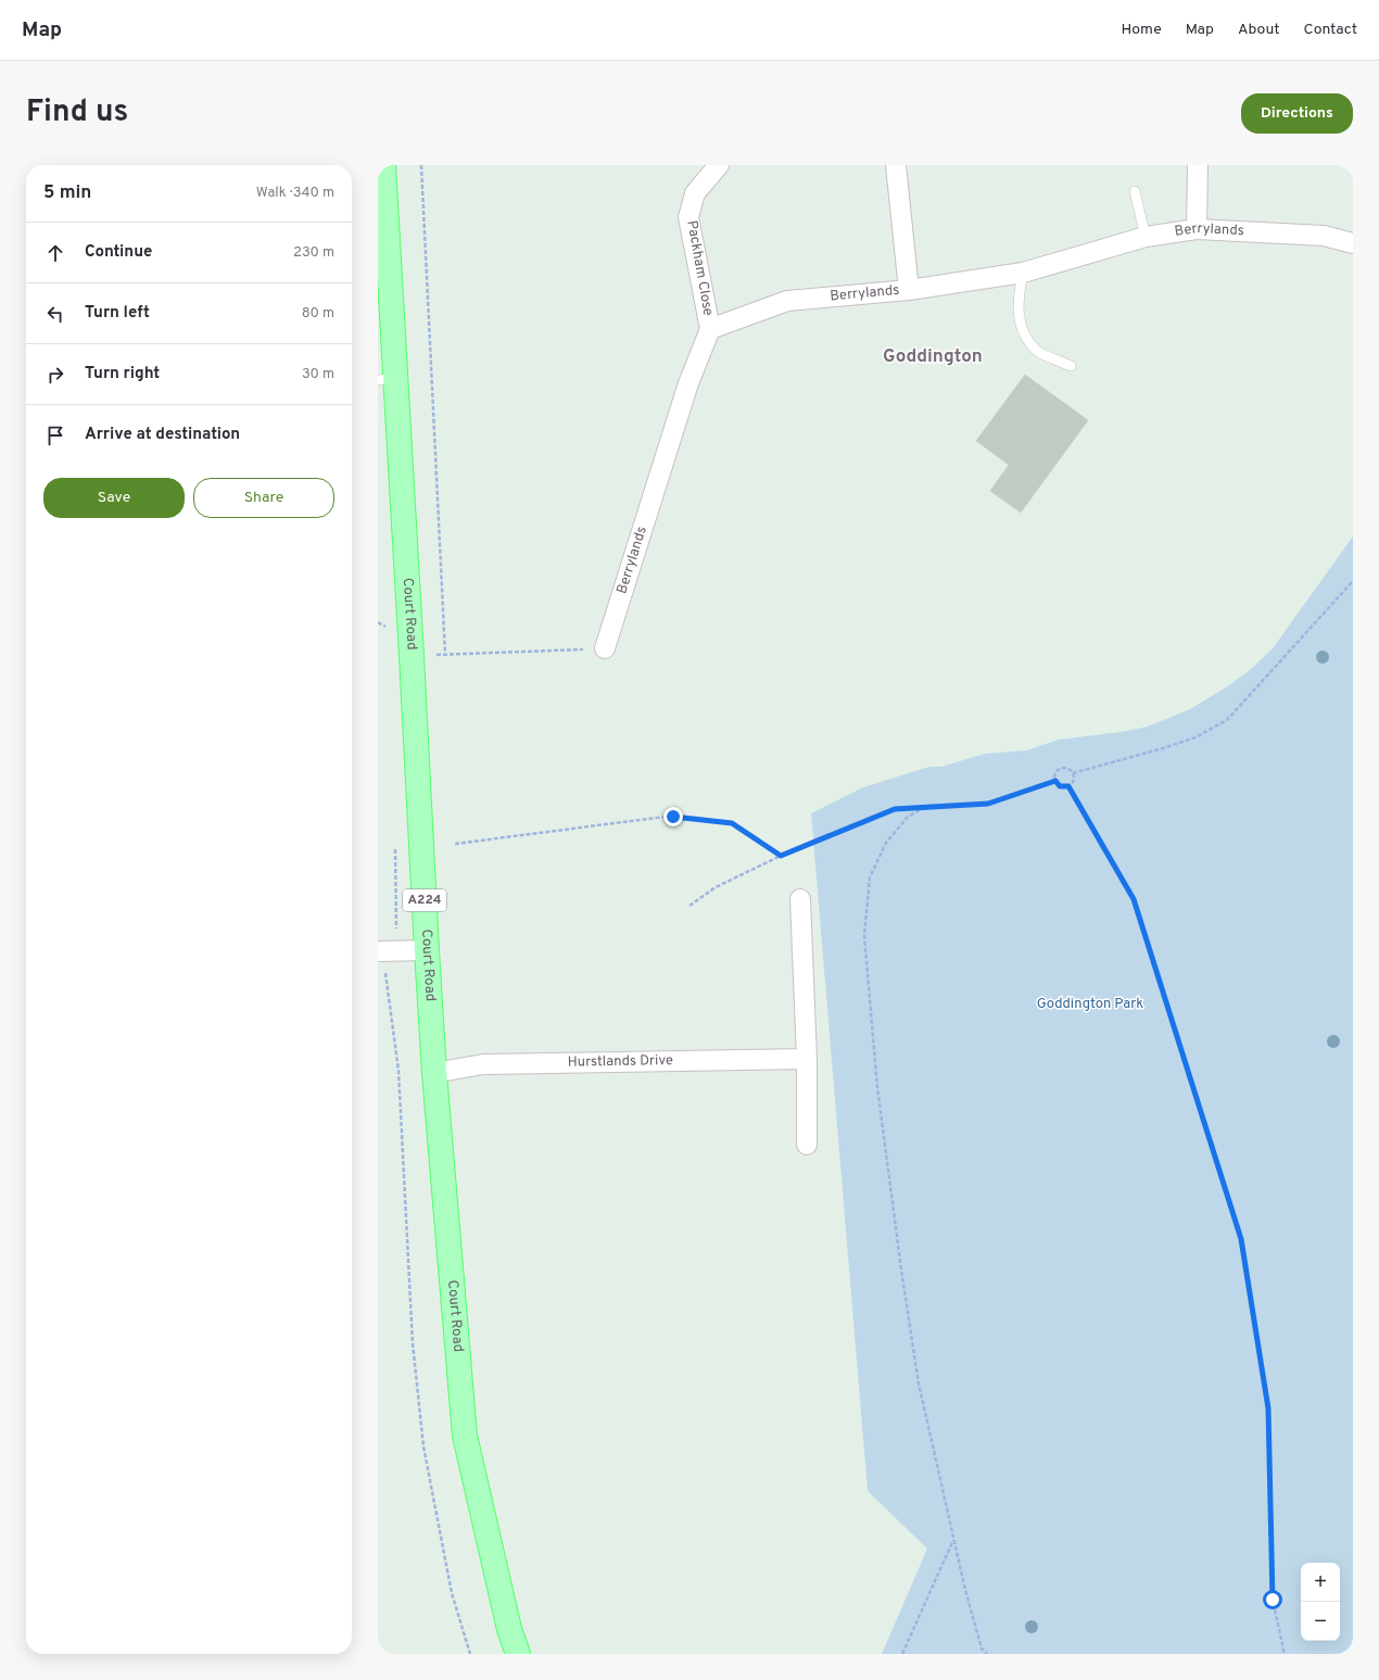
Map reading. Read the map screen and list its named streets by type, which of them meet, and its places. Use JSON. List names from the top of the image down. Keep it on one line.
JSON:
{"streets":{"main road":["Court Road","A224"],"street":["Berrylands","Packham Close","Hurstlands Drive"]},"crossings":[["Berrylands","Packham Close"],["Court Road","Hurstlands Drive"]],"districts":["Goddington"],"parks":["Goddington Park"],"page":{"header":"Map","nav":["Home","Map","About","Contact"],"title":"Find us","buttons":["Directions",["Save","Share"]],"heading":["5 min","Walk · 340 m"],"list":[["Continue","230 m"],["Turn left","80 m"],["Turn right","30 m"],"Arrive at destination"],"map_buttons":["+","−"]}}
